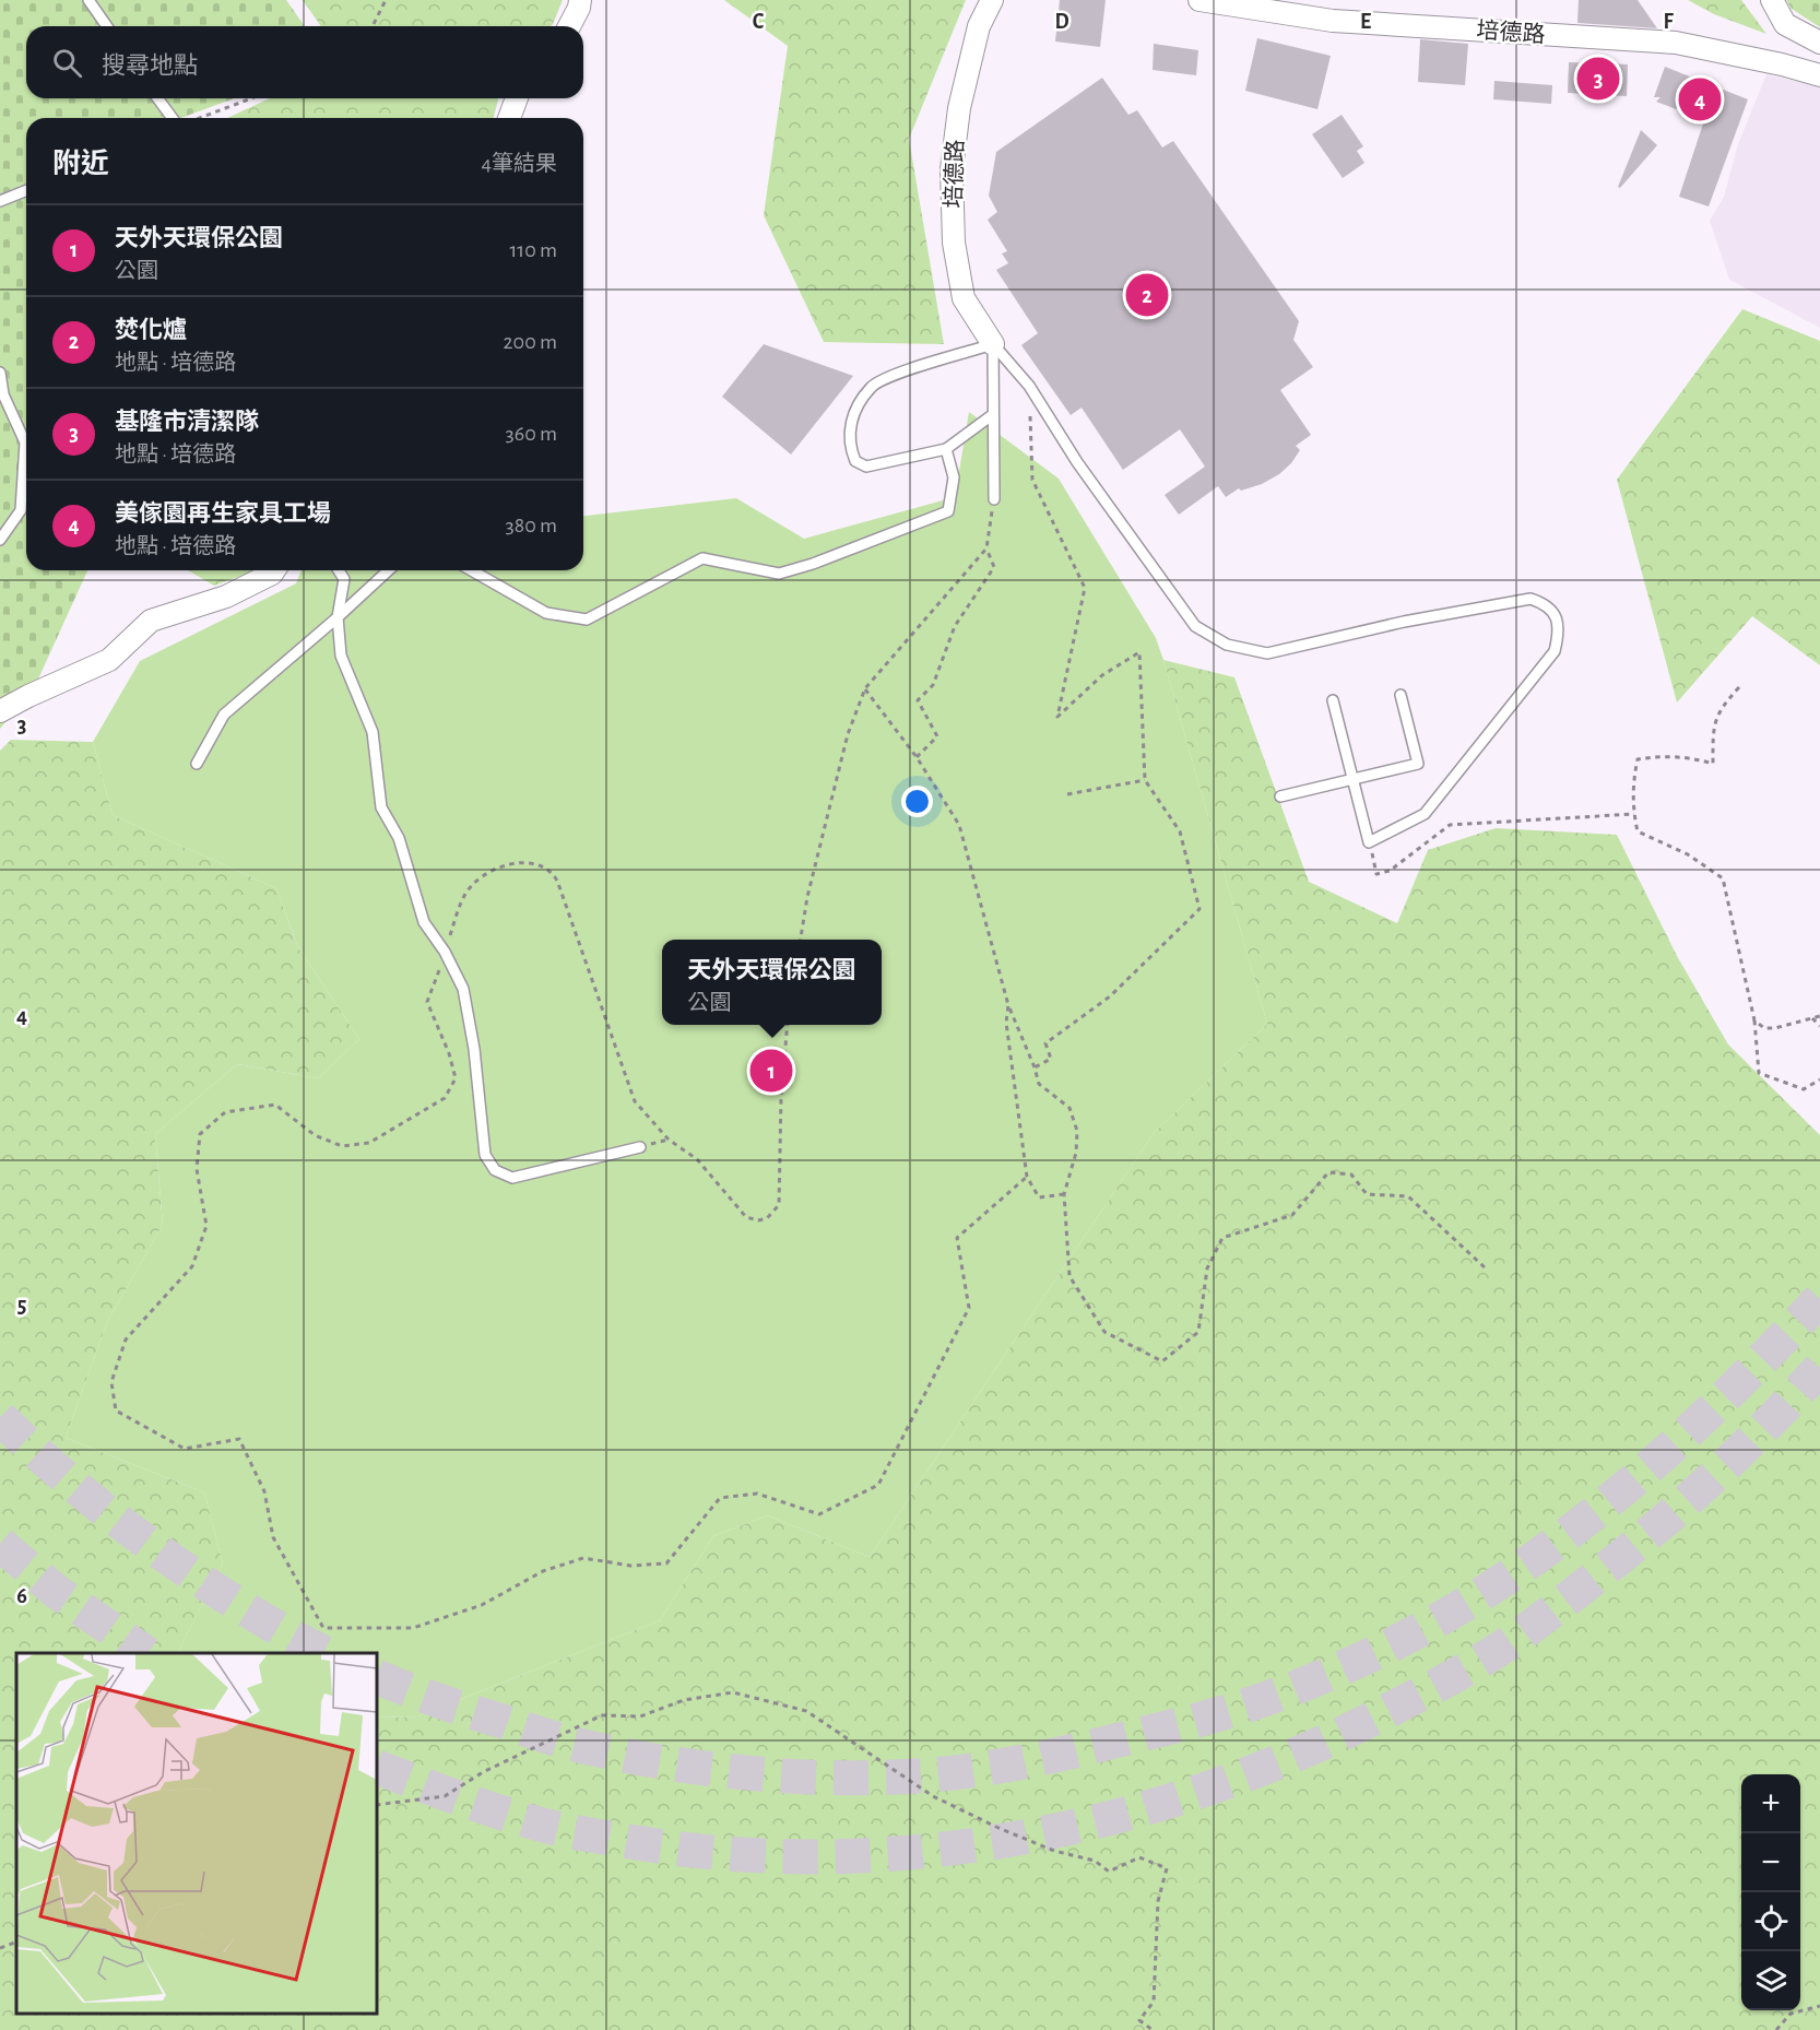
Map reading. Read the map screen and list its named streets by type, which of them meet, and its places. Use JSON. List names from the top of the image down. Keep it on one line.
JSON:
{"streets":{"street":["培德路"]},"page":{"search":"搜尋地點","pins":["3","4","2","1"],"heading":["附近","4筆結果"],"list":[{"mark":"1","name":"天外天環保公園","note":"公園","value":"110 m"},{"mark":"2","name":"焚化爐","note":"地點 · 培德路","value":"200 m"},{"mark":"3","name":"基隆市清潔隊","note":"地點 · 培德路","value":"360 m"},{"mark":"4","name":"美傢園再生家具工場","note":"地點 · 培德路","value":"380 m"}],"popup":["天外天環保公園","公園"],"map_buttons":["+","−"]},"grid":{"columns":["C","D","E","F"],"rows":["3","4","5","6"]}}
